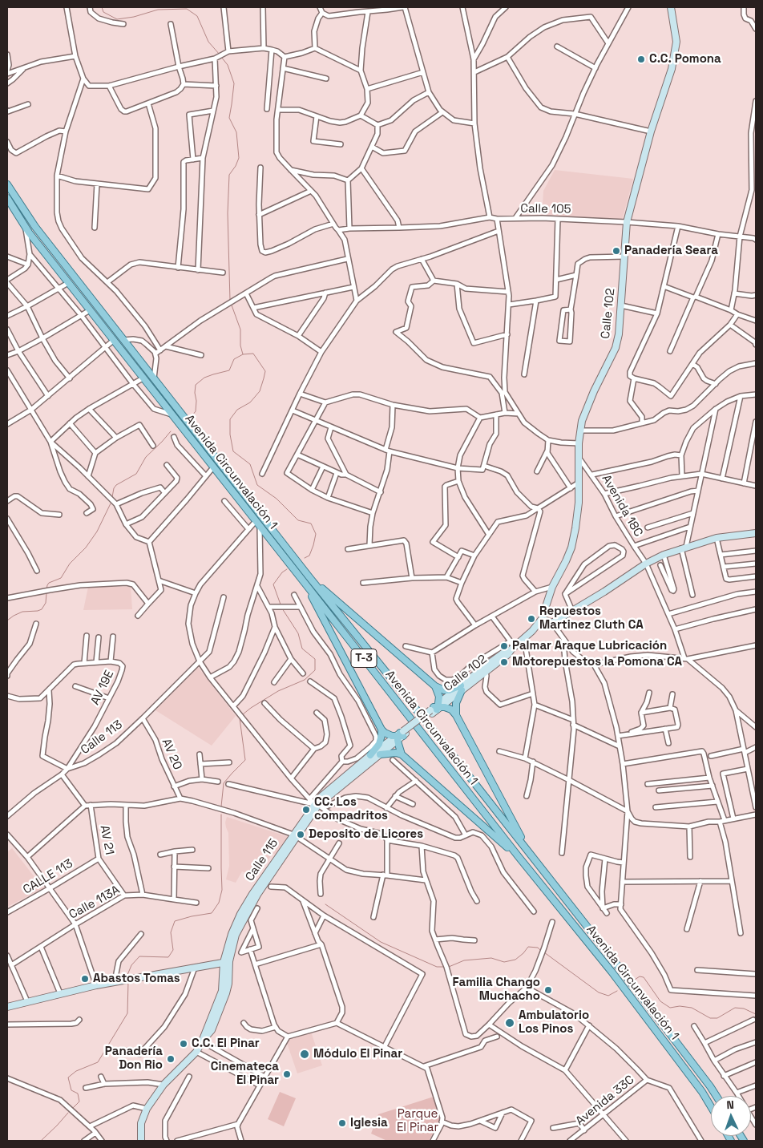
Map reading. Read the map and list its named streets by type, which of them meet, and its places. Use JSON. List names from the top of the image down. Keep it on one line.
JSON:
{"streets":{"main road":["Calle 102","Avenida Circunvalación 1","T-3","Calle 115"],"street":["Calle 105","Avenida 18C","AV 19E","Calle 113","AV 20","AV 21","CALLE 113","Calle 113A","Avenida 33C"]},"crossings":[["Calle 105","Calle 102"],["Calle 102","Avenida 18C"],["Calle 102","Calle 115"],["AV 19E","Calle 113"],["Calle 113","AV 20"],["AV 21","CALLE 113"],["AV 21","Calle 113A"]],"parks":["Parque El Pinar"],"places":["C.C. Pomona","Panadería Seara","Repuestos Martinez Cluth CA","Palmar Araque Lubricación","Motorepuestos la Pomona CA","CC. Los compadritos","Deposito de Licores","Abastos Tomas","Familia Chango Muchacho","Ambulatorio Los Pinos","C.C. El Pinar","Módulo El Pinar","Panadería Don Rio","Cinemateca El Pinar","Iglesia"],"north":"top"}
